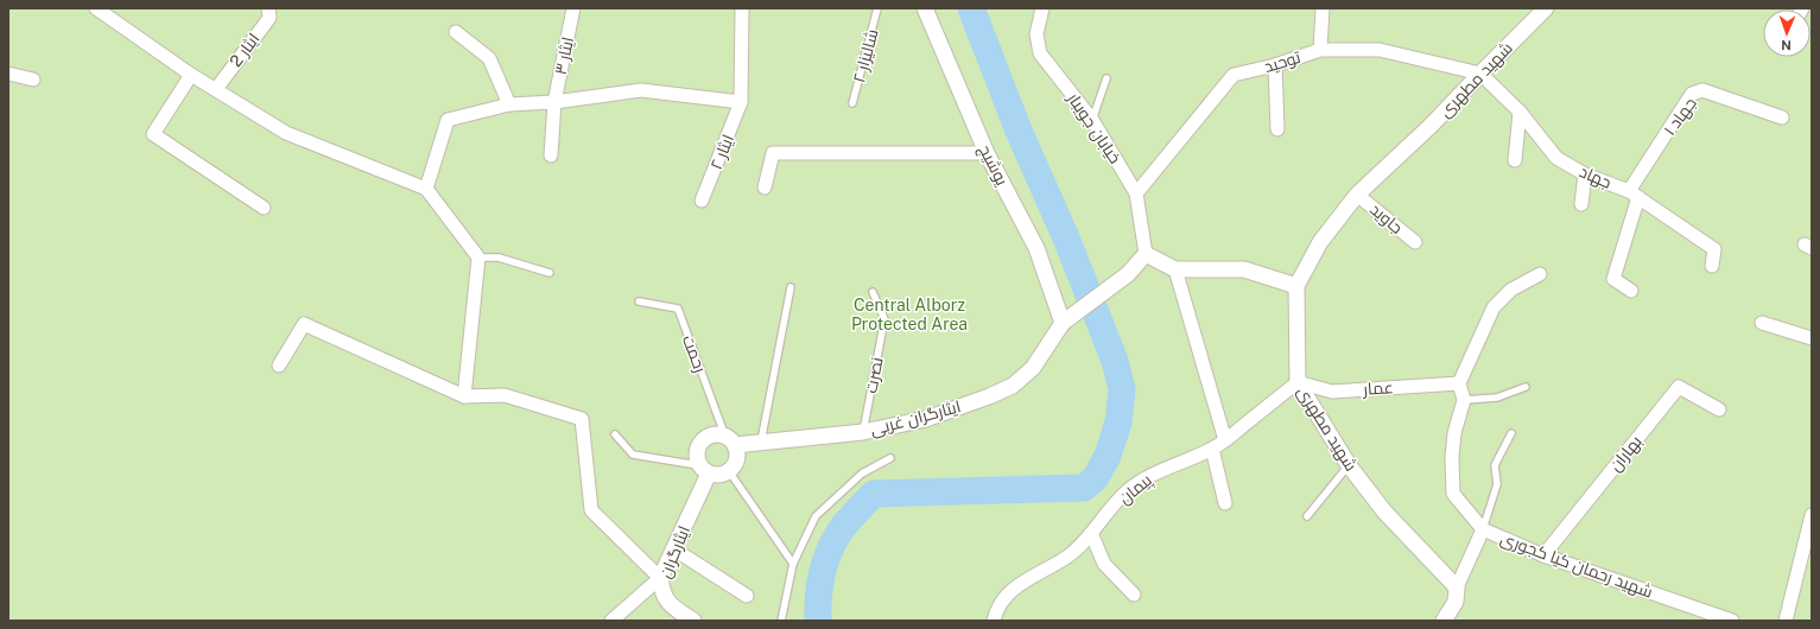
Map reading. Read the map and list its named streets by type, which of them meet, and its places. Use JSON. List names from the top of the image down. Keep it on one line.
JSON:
{"streets":{"street":["ایثار 2","ایثار ۳","توحید","شهید مطهری","جهاد ۱","خیابان جویبار","ایثار ۲","یوشیج","جهاد","جاوید","عمار","ایثارگران غربی","بهاران","پیمان","ایثارگران","شهید رحمان کیا کجوری"],"lane":["شالیزار ۲","رحمت","نصرت"]},"crossings":[["توحید","شهید مطهری"],["توحید","خیابان جویبار"],["توحید","جهاد"],["شهید مطهری","جهاد"],["شهید مطهری","جاوید"],["شهید مطهری","عمار"],["شهید مطهری","پیمان"],["شهید مطهری","شهید رحمان کیا کجوری"],["جهاد ۱","جهاد"],["یوشیج","ایثارگران غربی"],["رحمت","ایثارگران غربی"],["رحمت","ایثارگران"],["نصرت","ایثارگران غربی"],["عمار","پیمان"],["ایثارگران غربی","ایثارگران"],["بهاران","شهید رحمان کیا کجوری"]],"parks":["Central Alborz Protected Area"],"north":"bottom"}
